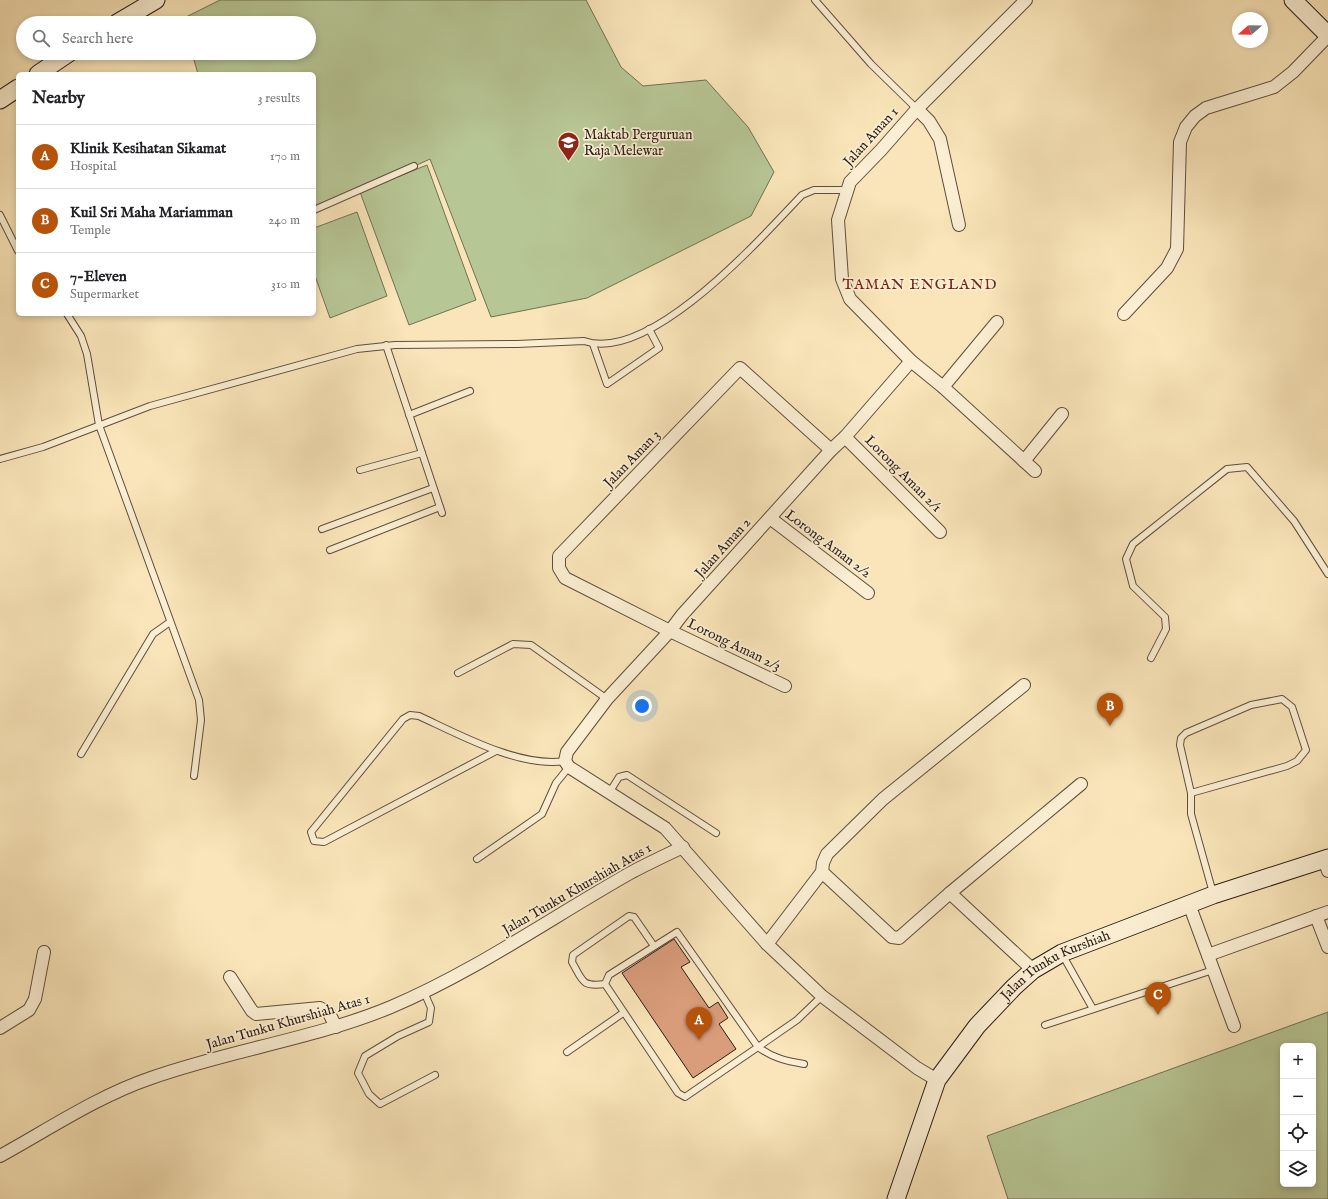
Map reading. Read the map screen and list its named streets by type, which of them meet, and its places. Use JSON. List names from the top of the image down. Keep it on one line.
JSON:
{"streets":{"main road":["Jalan Tunku Kurshiah"],"street":["Jalan Aman 1","Jalan Aman 3","Lorong Aman 2/1","Lorong Aman 2/2","Jalan Aman 2","Lorong Aman 2/3","Jalan Tunku Khurshiah Atas 1"]},"crossings":[["Jalan Aman 1","Jalan Aman 2"],["Jalan Aman 3","Jalan Aman 2"],["Jalan Aman 3","Lorong Aman 2/3"],["Lorong Aman 2/1","Jalan Aman 2"],["Lorong Aman 2/2","Jalan Aman 2"],["Jalan Aman 2","Lorong Aman 2/3"]],"districts":["TAMAN ENGLAND"],"places":{"school or university":["Maktab Perguruan Raja Melewar"]},"north":"left","page":{"search":"Search here","heading":["Nearby","3 results"],"list":[{"mark":"A","name":"Klinik Kesihatan Sikamat","note":"Hospital","value":"170 m"},{"mark":"B","name":"Kuil Sri Maha Mariamman","note":"Temple","value":"240 m"},{"mark":"C","name":"7-Eleven","note":"Supermarket","value":"310 m"}],"pins":["B","C","A"],"map_buttons":["+","−"]}}
